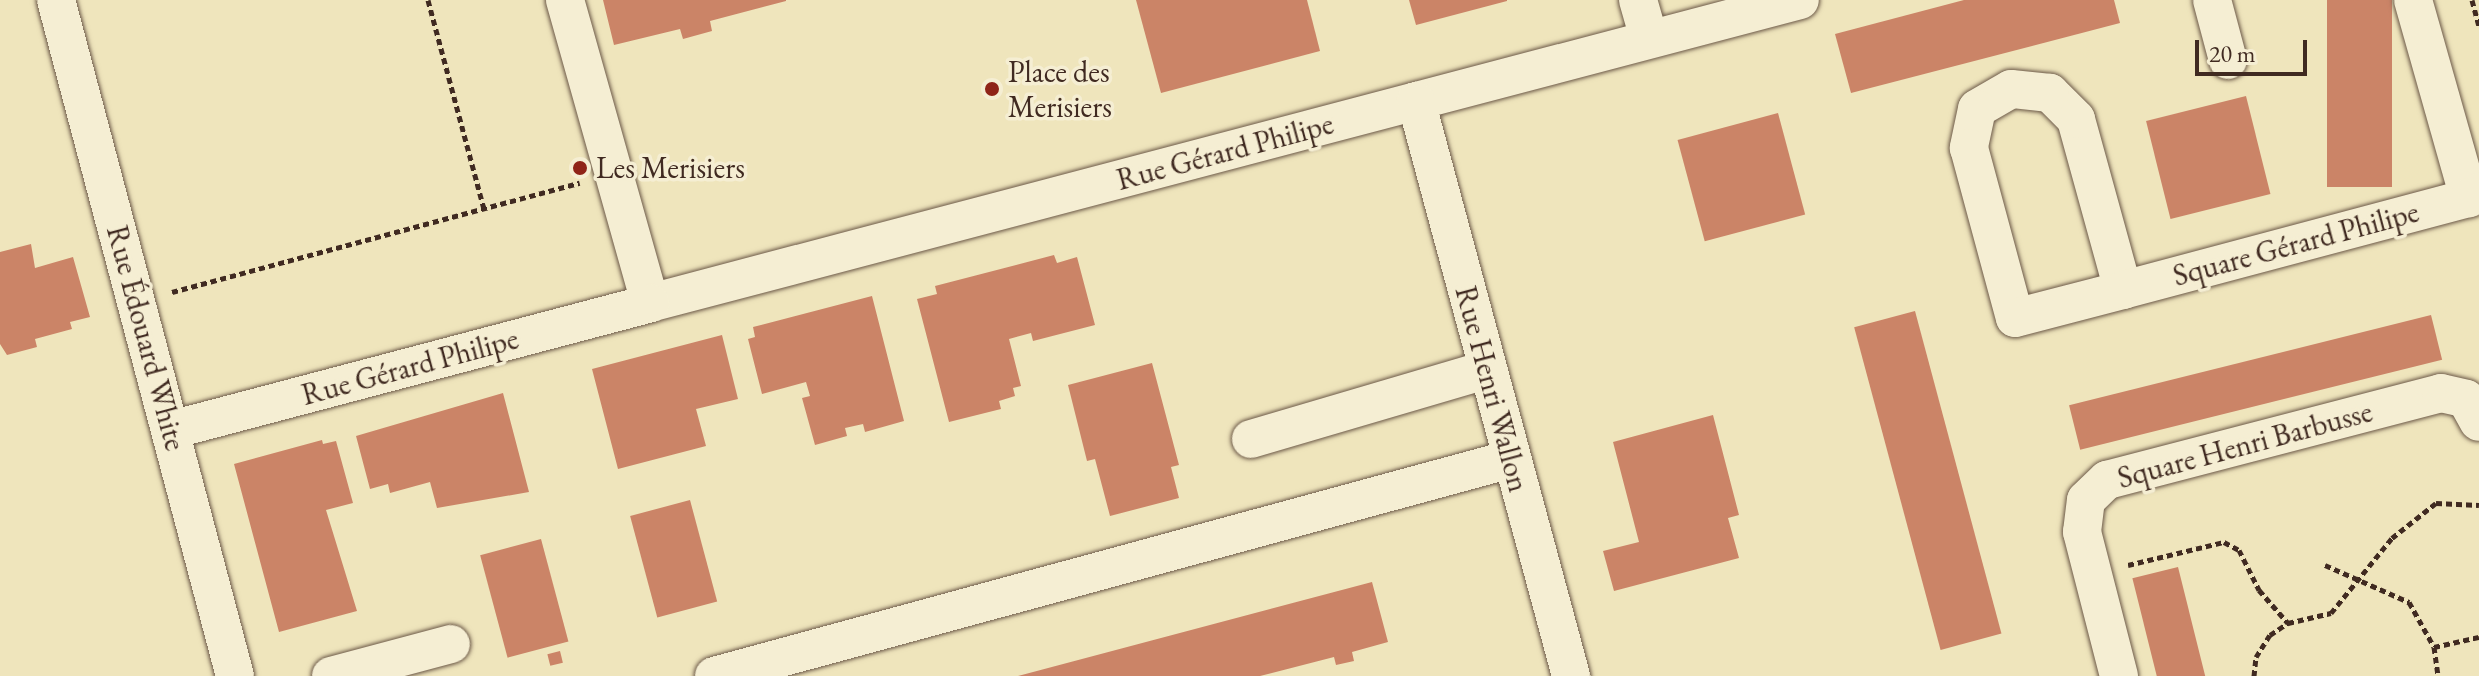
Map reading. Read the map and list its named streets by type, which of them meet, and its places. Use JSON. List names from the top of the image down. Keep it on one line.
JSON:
{"streets":{"street":["Rue Gérard Philipe","Square Gérard Philipe","Rue Édouard White","Rue Henri Wallon","Square Henri Barbusse"]},"crossings":[["Rue Gérard Philipe","Rue Édouard White"],["Rue Gérard Philipe","Rue Henri Wallon"]],"places":["Place des Merisiers","Les Merisiers"],"scale_bar":"20 m"}
